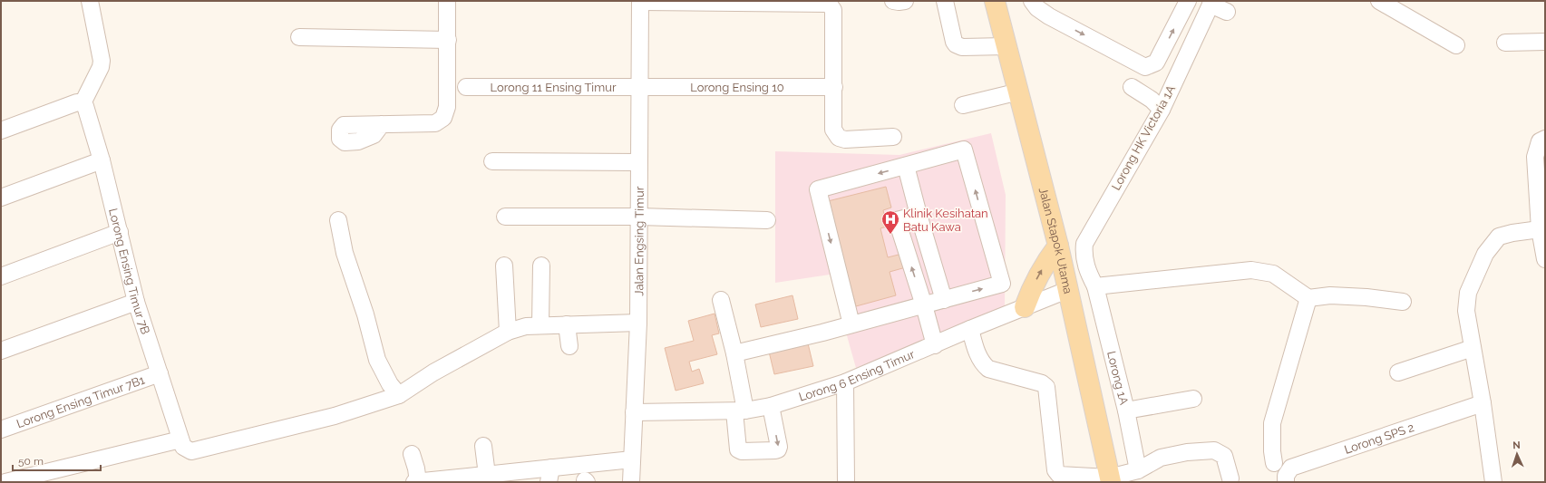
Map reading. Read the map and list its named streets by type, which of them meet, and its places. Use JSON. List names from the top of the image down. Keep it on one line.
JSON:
{"streets":{"main road":["Jalan Stapok Utama"],"street":["Lorong 11 Ensing Timur","Lorong Ensing 10","Lorong HK Victoria 1A","Jalan Engsing Timur","Lorong Ensing Timur 7B","Lorong 6 Ensing Timur","Lorong 1A","Lorong Ensing Timur 7B1","Lorong SPS 2"]},"crossings":[["Lorong 11 Ensing Timur","Lorong Ensing 10"],["Lorong 11 Ensing Timur","Jalan Engsing Timur"],["Lorong Ensing 10","Jalan Engsing Timur"],["Lorong HK Victoria 1A","Lorong 1A"],["Jalan Stapok Utama","Lorong 6 Ensing Timur"],["Jalan Engsing Timur","Lorong 6 Ensing Timur"],["Lorong Ensing Timur 7B","Lorong Ensing Timur 7B1"]],"places":{"hospital":["Klinik Kesihatan Batu Kawa"]},"scale_bar":"50 m","north":"top"}
